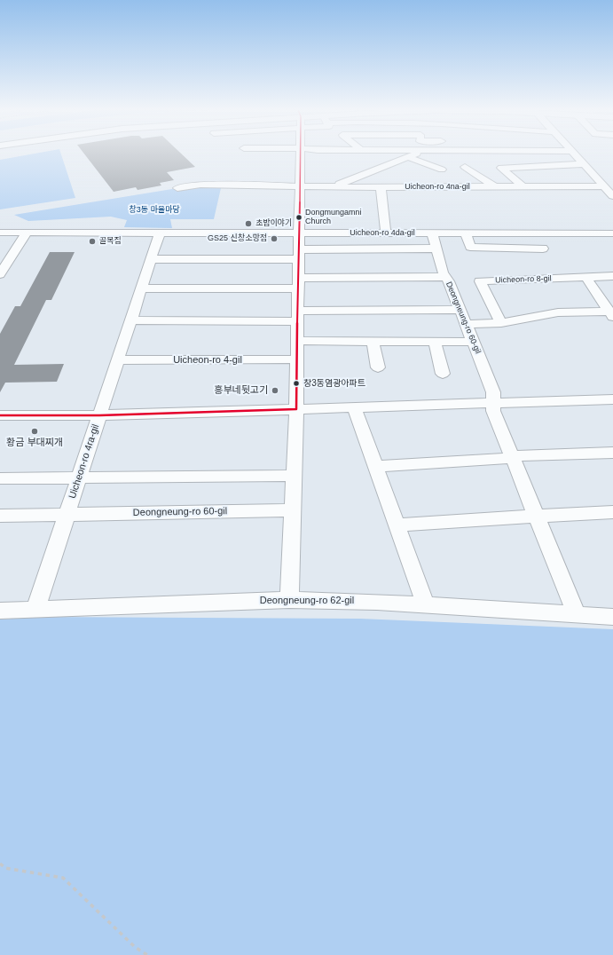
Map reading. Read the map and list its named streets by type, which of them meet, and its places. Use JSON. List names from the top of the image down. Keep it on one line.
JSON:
{"streets":{"street":["Uicheon-ro 4na-gil","Uicheon-ro 4da-gil","Uicheon-ro 8-gil","Deongneung-ro 60-gil","Uicheon-ro 4-gil","Uicheon-ro 4ra-gil","Deongneung-ro 62-gil"]},"crossings":[["Uicheon-ro 4da-gil","Deongneung-ro 60-gil"],["Deongneung-ro 60-gil","Uicheon-ro 4ra-gil"],["Deongneung-ro 60-gil","Deongneung-ro 62-gil"],["Uicheon-ro 4-gil","Uicheon-ro 4ra-gil"],["Uicheon-ro 4ra-gil","Deongneung-ro 62-gil"]],"parks":["창3동 마을마당"],"places":["Dongmungamni Church","초밥이야기","GS25 신창소망점","골목집","창3동염광아파트","흥부네뒷고기","황금 부대찌개"]}
